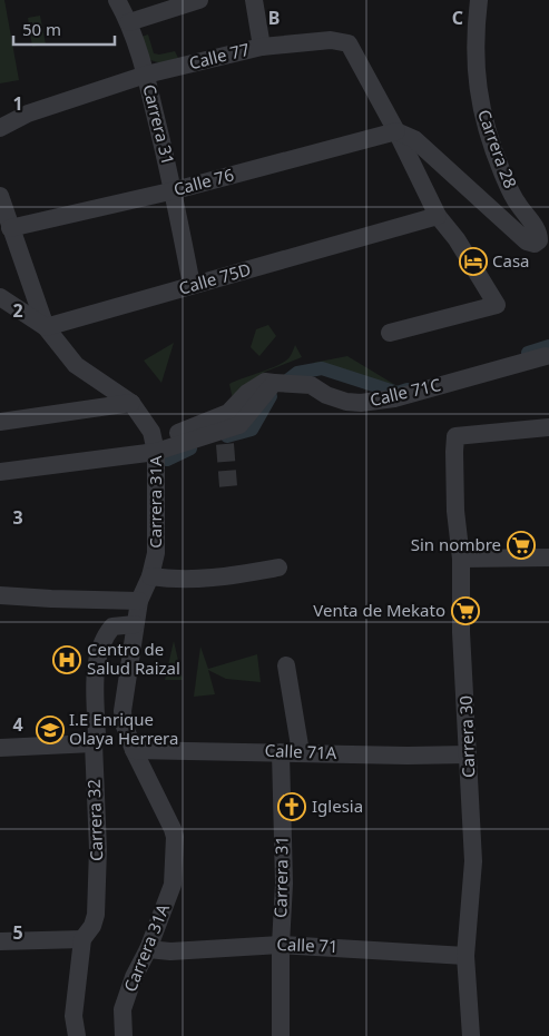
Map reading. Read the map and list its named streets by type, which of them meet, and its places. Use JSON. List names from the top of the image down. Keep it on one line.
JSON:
{"streets":{"street":["Calle 77","Carrera 31","Carrera 28","Calle 76","Calle 75D","Calle 71C","Carrera 31A","Carrera 30","Calle 71A","Carrera 32","Calle 71"]},"crossings":[["Calle 77","Carrera 31"],["Calle 77","Carrera 28"],["Calle 77","Calle 76"],["Carrera 31","Calle 76"],["Carrera 31","Calle 75D"],["Carrera 31","Calle 71A"],["Carrera 31","Calle 71"],["Carrera 28","Calle 76"],["Calle 76","Carrera 31A"],["Calle 75D","Carrera 31A"],["Calle 71C","Carrera 31A"],["Carrera 31A","Calle 71A"],["Carrera 31A","Carrera 32"],["Carrera 31A","Calle 71"],["Carrera 30","Calle 71A"],["Carrera 30","Calle 71"]],"places":{"hotel":["Casa"],"supermarket":["Sin nombre","Venta de Mekato"],"hospital":["Centro de Salud Raizal"],"school or university":["I.E Enrique Olaya Herrera"],"church":["Iglesia"]},"scale_bar":"50 m","grid":{"columns":["B","C"],"rows":["1","2","3","4","5"]}}
